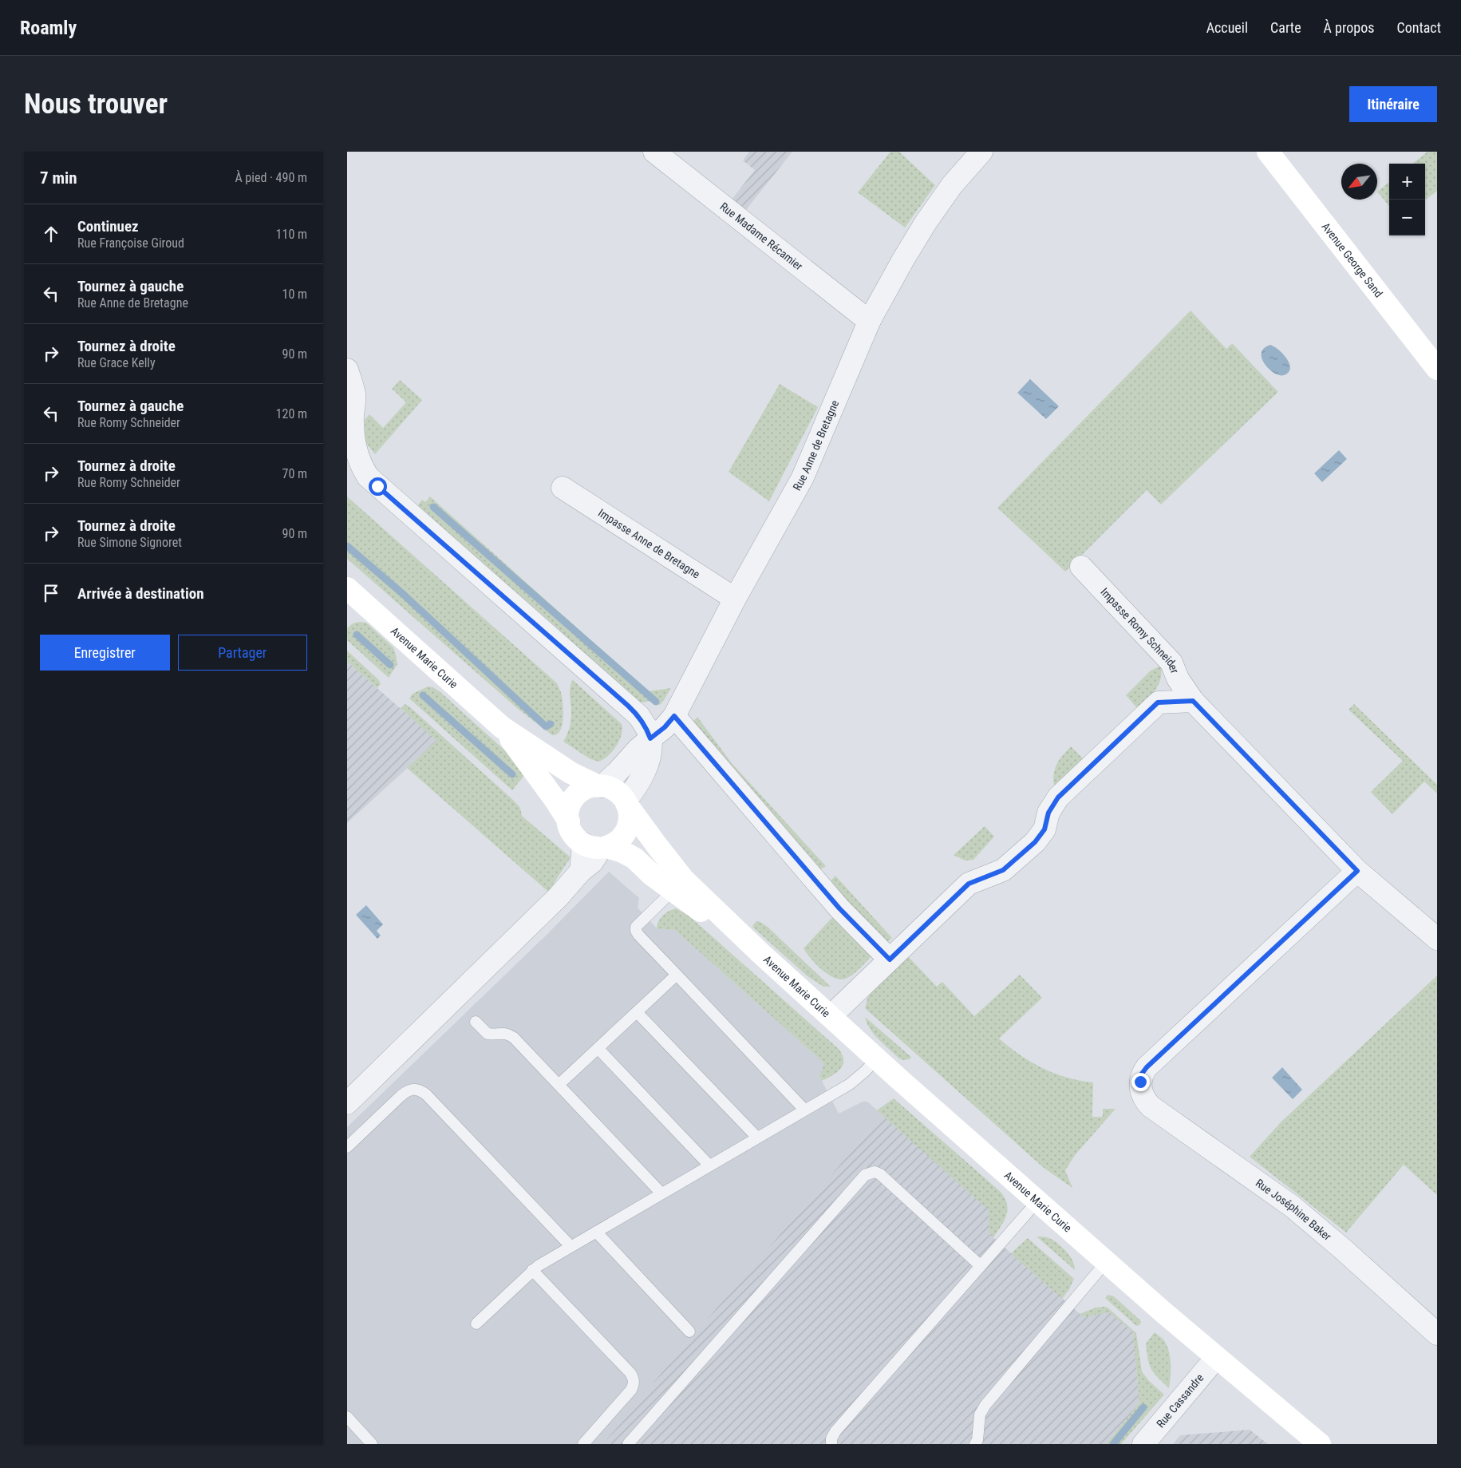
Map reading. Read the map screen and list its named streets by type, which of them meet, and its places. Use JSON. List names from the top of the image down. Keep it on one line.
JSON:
{"streets":{"main road":["Avenue George Sand","Avenue Marie Curie"],"street":["Rue Madame Récamier","Rue Anne de Bretagne","Impasse Anne de Bretagne","Impasse Romy Schneider","Rue Joséphine Baker","Rue Cassandre"]},"crossings":[["Rue Madame Récamier","Rue Anne de Bretagne"],["Rue Anne de Bretagne","Impasse Anne de Bretagne"],["Rue Anne de Bretagne","Avenue Marie Curie"],["Impasse Romy Schneider","Avenue Marie Curie"],["Avenue Marie Curie","Rue Cassandre"]],"north":"bottom left","page":{"header":"Roamly","nav":["Accueil","Carte","À propos","Contact"],"buttons":["Itinéraire",["Enregistrer","Partager"]],"title":"Nous trouver","heading":["7 min","À pied · 490 m"],"map_buttons":["+","−"],"list":[["Continuez","Rue Françoise Giroud","110 m"],["Tournez à gauche","Rue Anne de Bretagne","10 m"],["Tournez à droite","Rue Grace Kelly","90 m"],["Tournez à gauche","Rue Romy Schneider","120 m"],["Tournez à droite","Rue Romy Schneider","70 m"],["Tournez à droite","Rue Simone Signoret","90 m"],"Arrivée à destination"]}}
